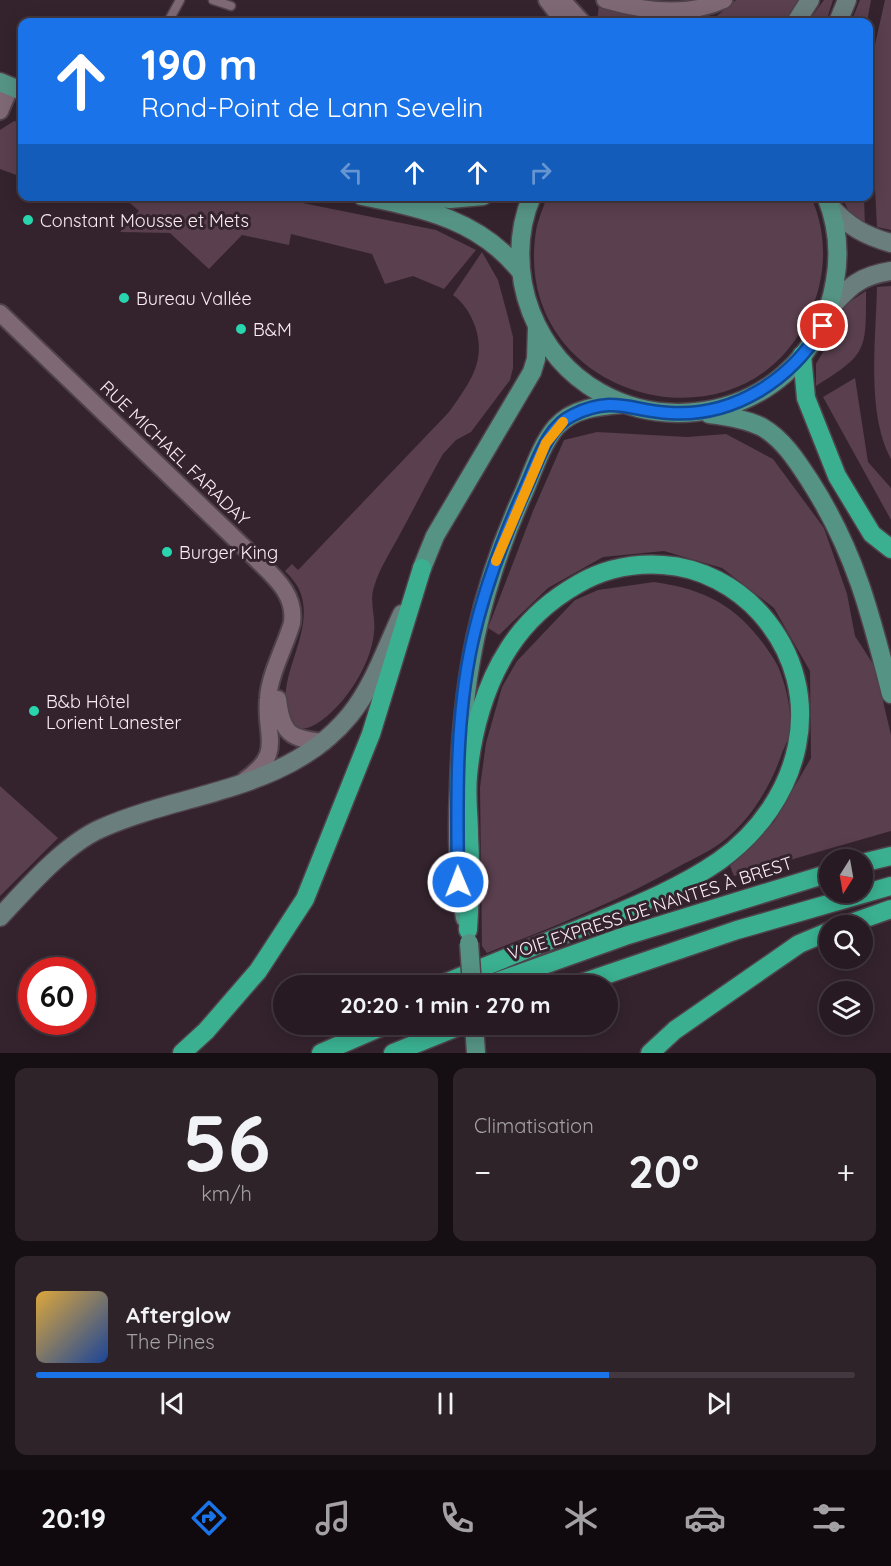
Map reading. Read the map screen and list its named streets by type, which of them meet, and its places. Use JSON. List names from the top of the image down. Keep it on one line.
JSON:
{"streets":{"highway":["VOIE EXPRESS DE NANTES À BREST"],"street":["RUE MICHAEL FARADAY"]},"places":["Constant Mousse et Mets","Bureau Vallée","B&M","Burger King","B&b Hôtel Lorient Lanester"],"north":"bottom","page":{"turn":["190 m","Rond-Point de Lann Sevelin"],"limit":"60","trip":"20:20 · 1 min · 270 m","tile":[["56","km/h"],"Climatisation"],"heat":["−","20°","+"],"song":["Afterglow","The Pines"],"tabs":"20:19"}}
